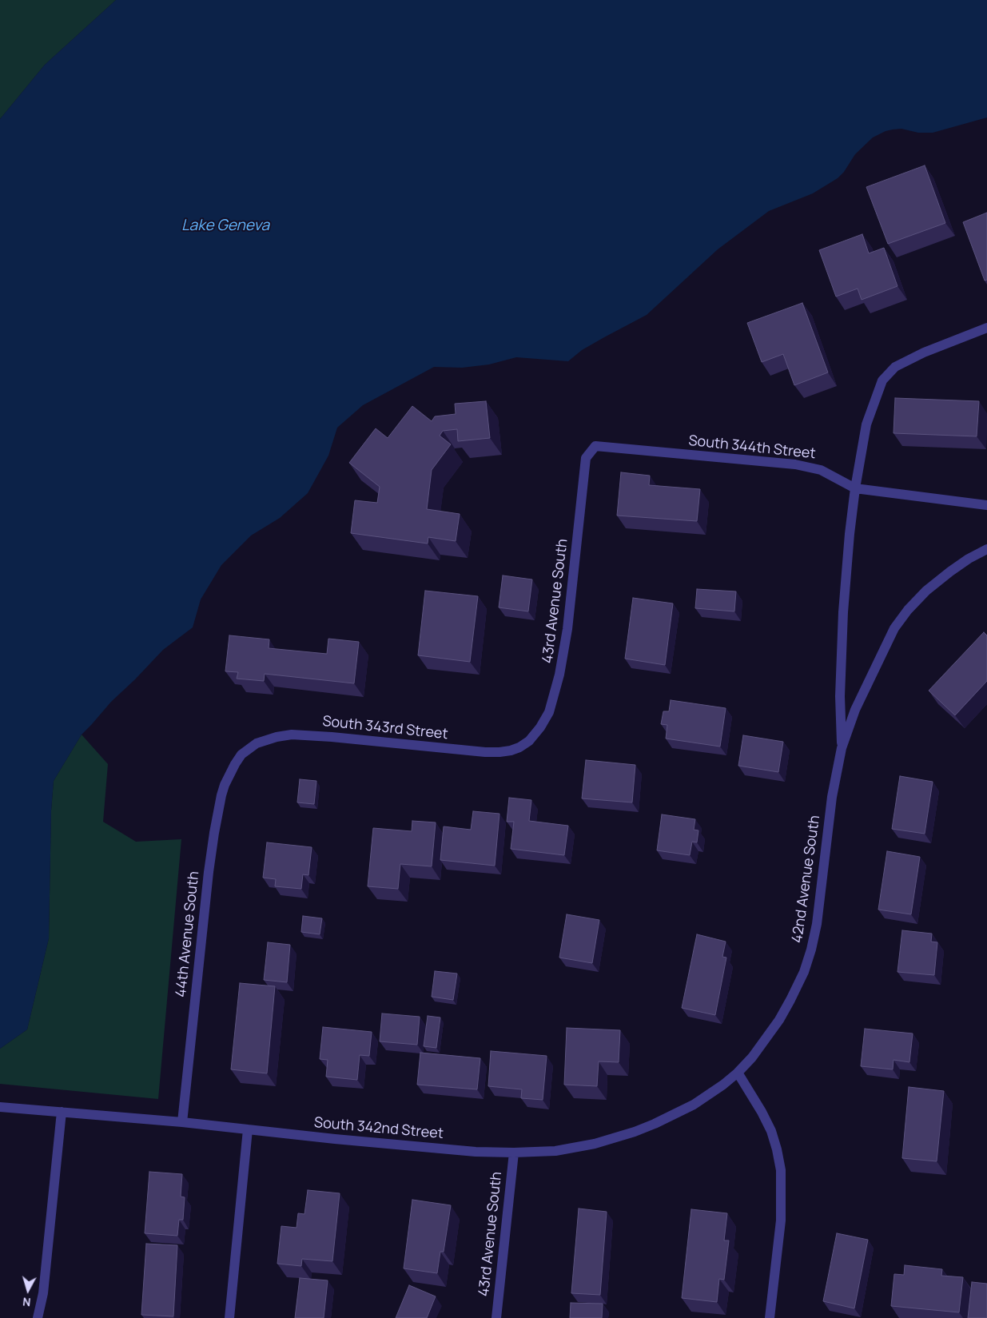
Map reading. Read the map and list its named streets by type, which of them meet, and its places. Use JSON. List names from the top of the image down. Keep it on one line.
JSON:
{"streets":{"street":["South 344th Street","43rd Avenue South","South 343rd Street","42nd Avenue South","44th Avenue South","South 342nd Street"]},"crossings":[["South 344th Street","43rd Avenue South"],["South 344th Street","42nd Avenue South"],["43rd Avenue South","South 343rd Street"],["43rd Avenue South","South 342nd Street"],["South 343rd Street","44th Avenue South"],["42nd Avenue South","South 342nd Street"],["44th Avenue South","South 342nd Street"]],"water":["Lake Geneva"],"north":"bottom"}
